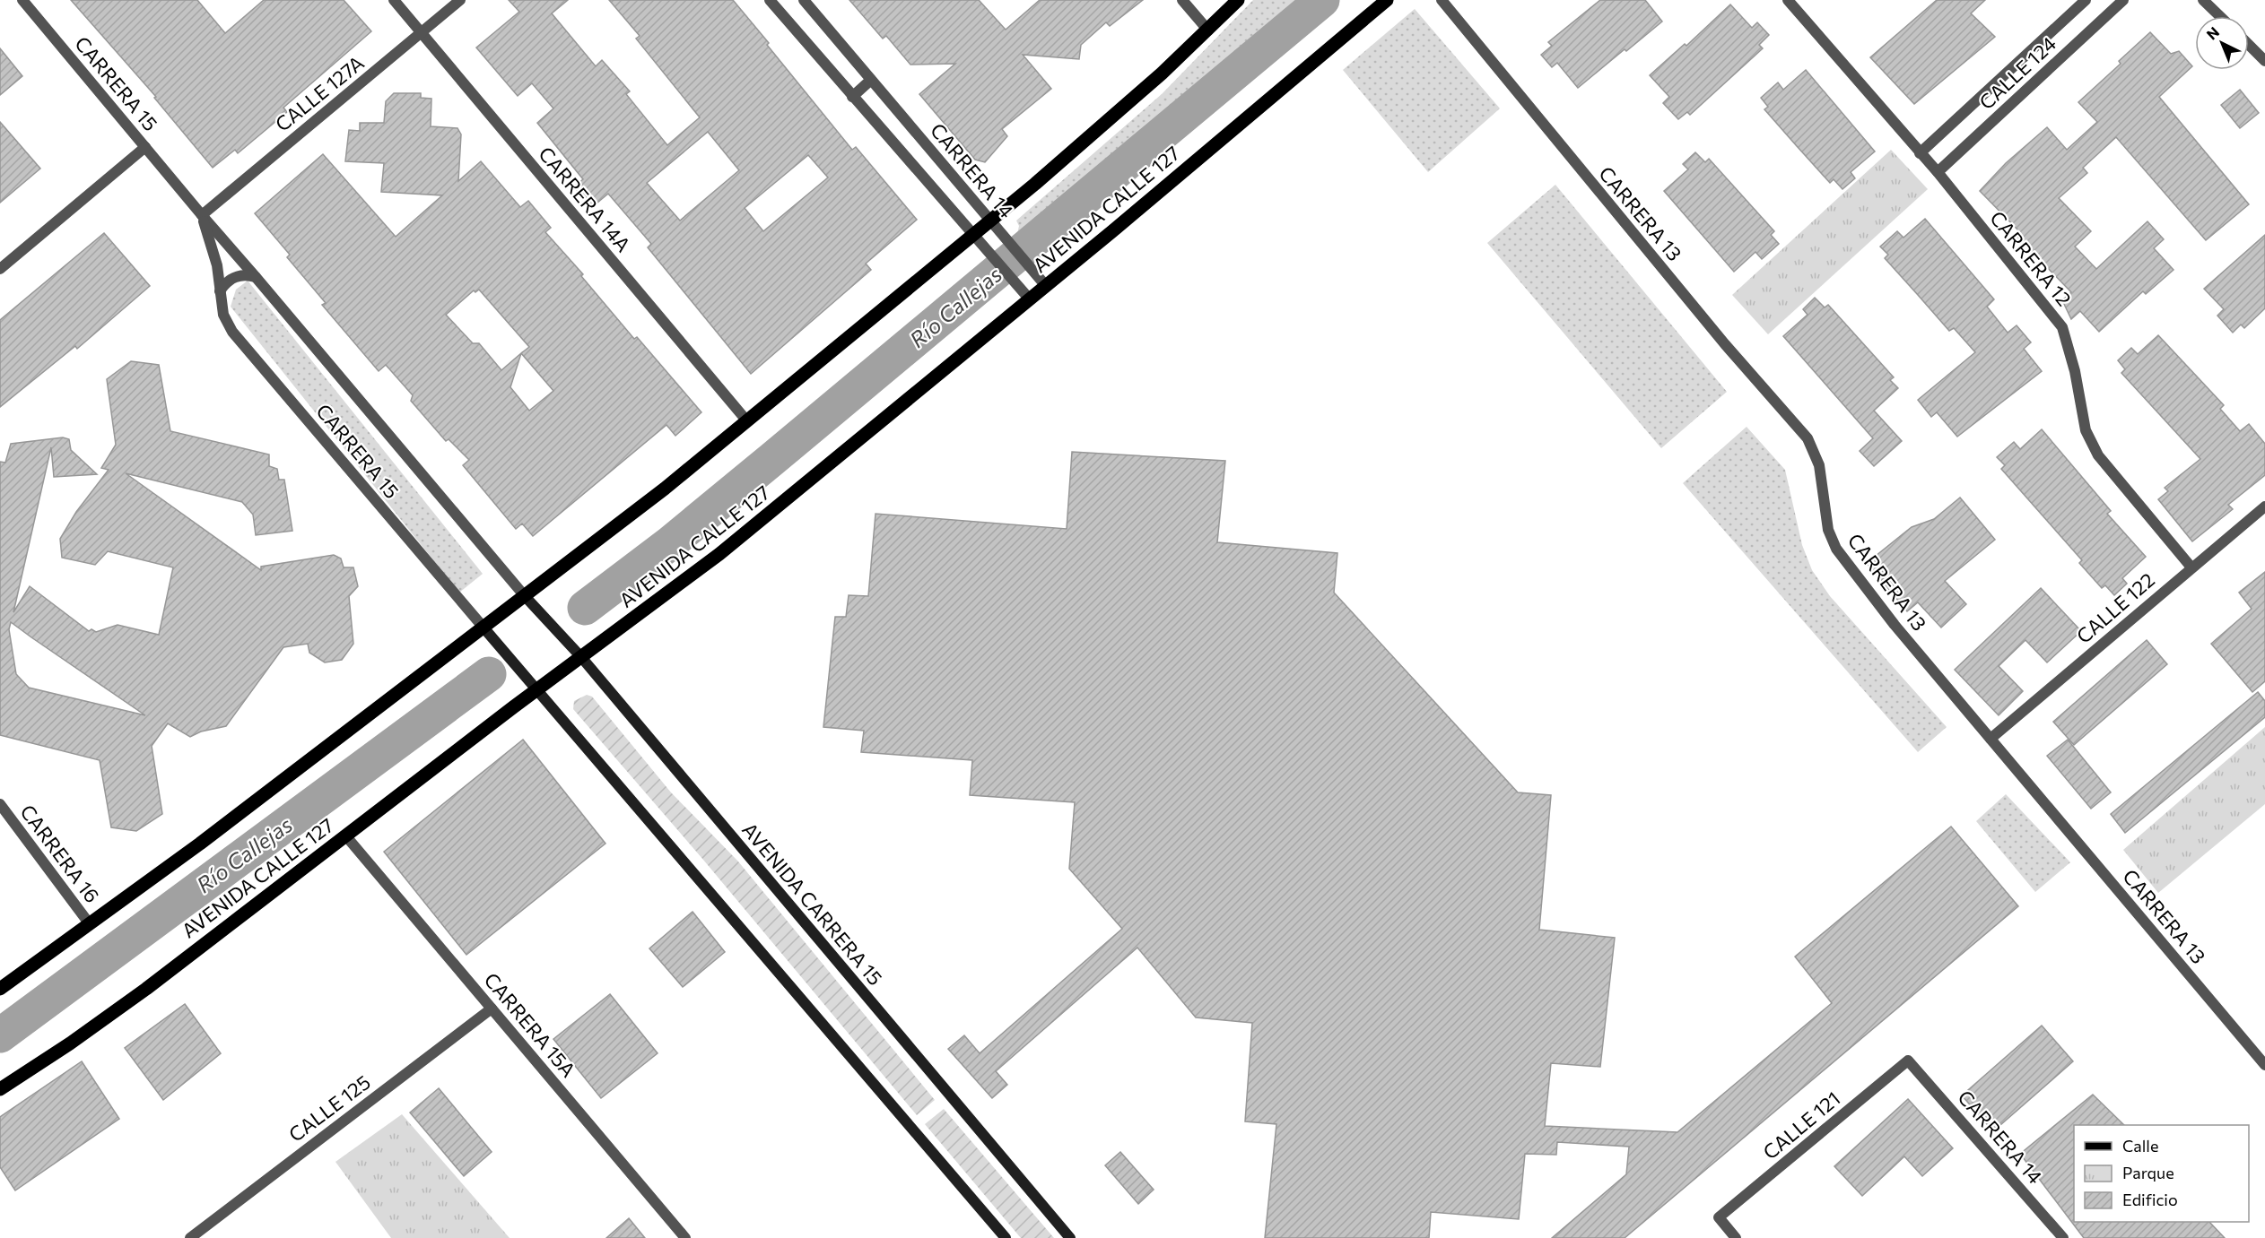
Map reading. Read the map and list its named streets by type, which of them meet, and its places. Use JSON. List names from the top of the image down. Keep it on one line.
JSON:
{"streets":{"main road":["AVENIDA CALLE 127","AVENIDA CARRERA 15"],"street":["CALLE 124","CARRERA 15","CALLE 127A","CARRERA 14","CARRERA 14A","CARRERA 13","CARRERA 12","CALLE 122","CARRERA 16","CARRERA 15A","CALLE 125","CALLE 121"]},"crossings":[["CALLE 124","CARRERA 12"],["CARRERA 15","CALLE 127A"],["CARRERA 15","AVENIDA CARRERA 15"],["CALLE 127A","CARRERA 14A"],["CARRERA 14","AVENIDA CALLE 127"],["CARRERA 14","CALLE 121"],["AVENIDA CALLE 127","AVENIDA CARRERA 15"],["AVENIDA CALLE 127","CARRERA 15A"],["CARRERA 13","CALLE 122"],["CARRERA 12","CALLE 122"],["CARRERA 15A","CALLE 125"]],"water":["Río Callejas"],"legend":["Calle","Parque","Edificio"],"north":"top left"}
